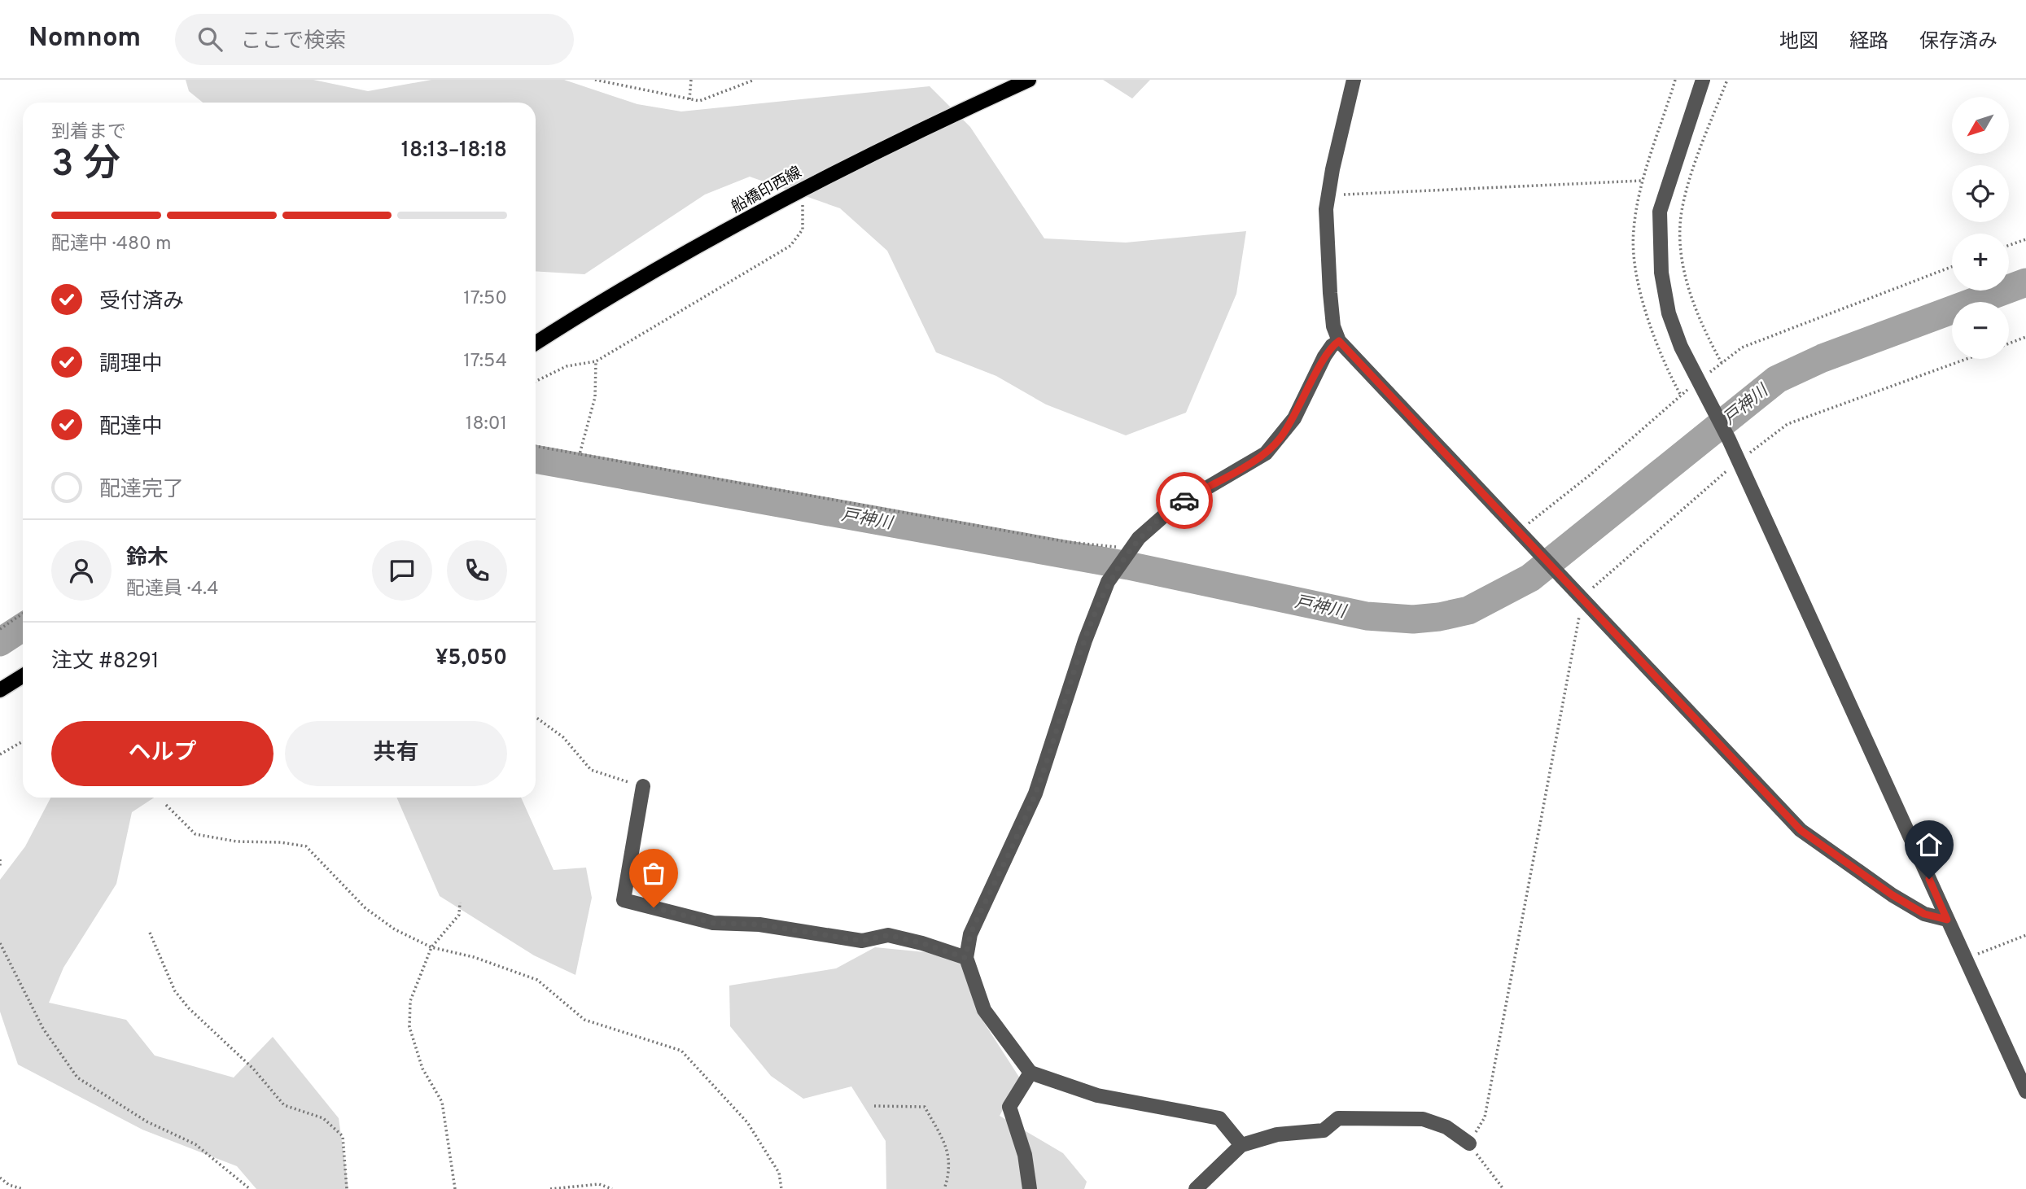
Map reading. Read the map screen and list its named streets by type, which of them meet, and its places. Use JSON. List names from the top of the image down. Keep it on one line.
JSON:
{"streets":{"main road":["船橋印西線"]},"water":["戸神川"],"north":"bottom left","page":{"header":"Nomnom","search":"ここで検索","nav":["地図","経路","保存済み"],"map_buttons":["+","−"],"heading":["3 分","到着まで","18:13–18:18"],"panel":["鈴木","配達員 · 4.4","注文 #8291","¥5,050"],"bar":"配達中 · 480 m","list":[["受付済み","17:50"],["調理中","17:54"],["配達中","18:01"],"配達完了"],"buttons":["ヘルプ","共有"]}}
